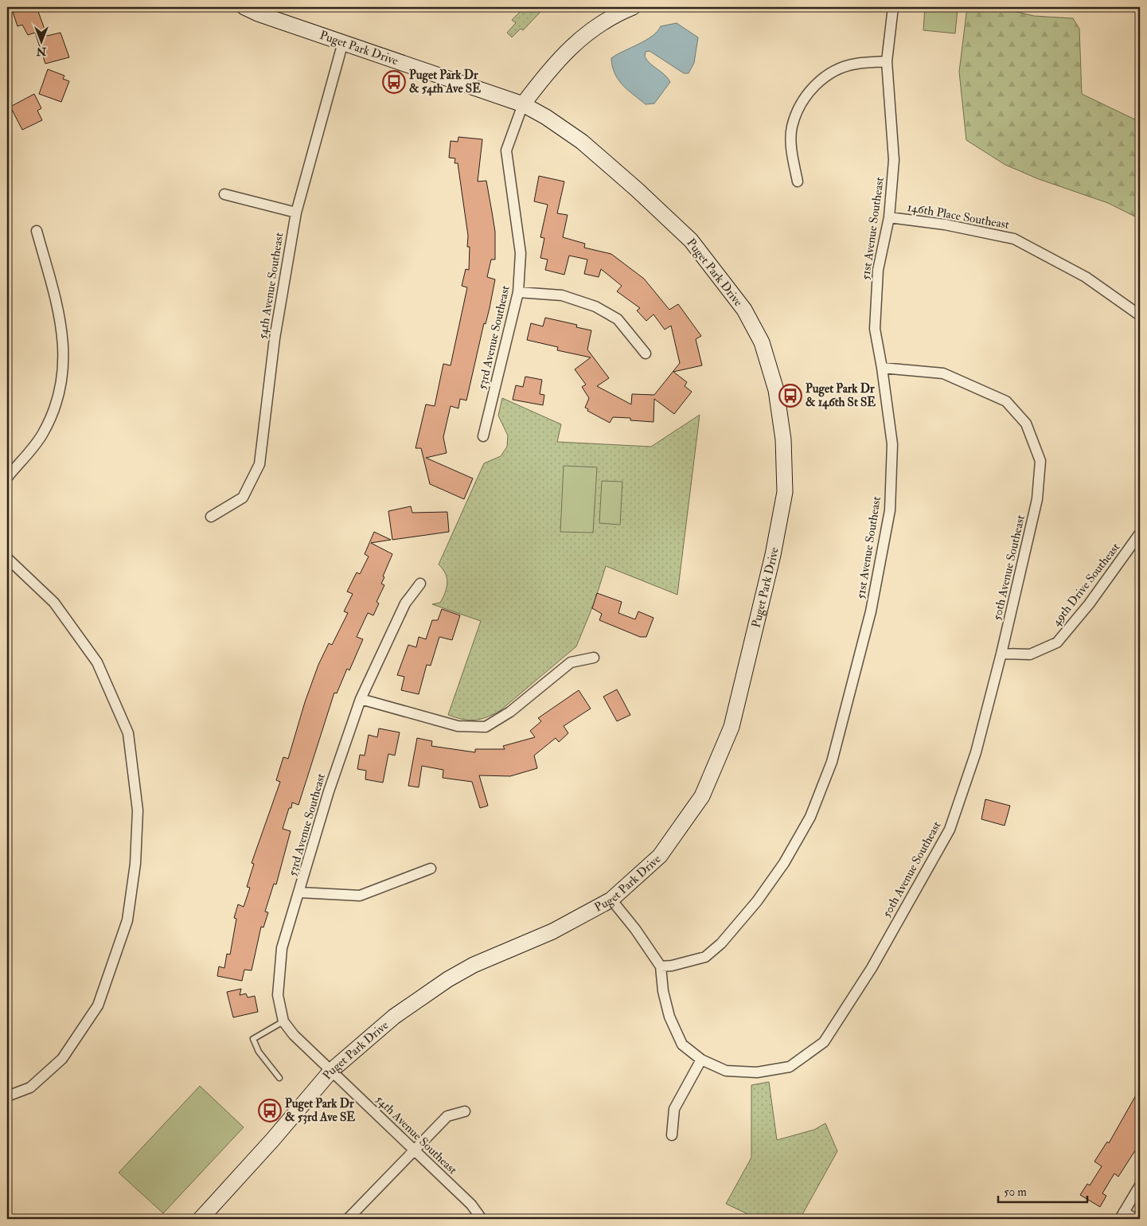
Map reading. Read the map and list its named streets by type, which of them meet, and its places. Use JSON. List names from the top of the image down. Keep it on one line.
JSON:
{"streets":{"street":["Puget Park Drive","146th Place Southeast","51st Avenue Southeast","54th Avenue Southeast","53rd Avenue Southeast","50th Avenue Southeast","49th Drive Southeast"]},"crossings":[["Puget Park Drive","54th Avenue Southeast"],["Puget Park Drive","53rd Avenue Southeast"],["146th Place Southeast","51st Avenue Southeast"],["51st Avenue Southeast","50th Avenue Southeast"],["54th Avenue Southeast","53rd Avenue Southeast"],["50th Avenue Southeast","49th Drive Southeast"]],"places":{"bus stop":["Puget Park Dr & 54th Ave SE","Puget Park Dr & 146th St SE","Puget Park Dr & 53rd Ave SE"]},"scale_bar":"50 m","north":"bottom"}
